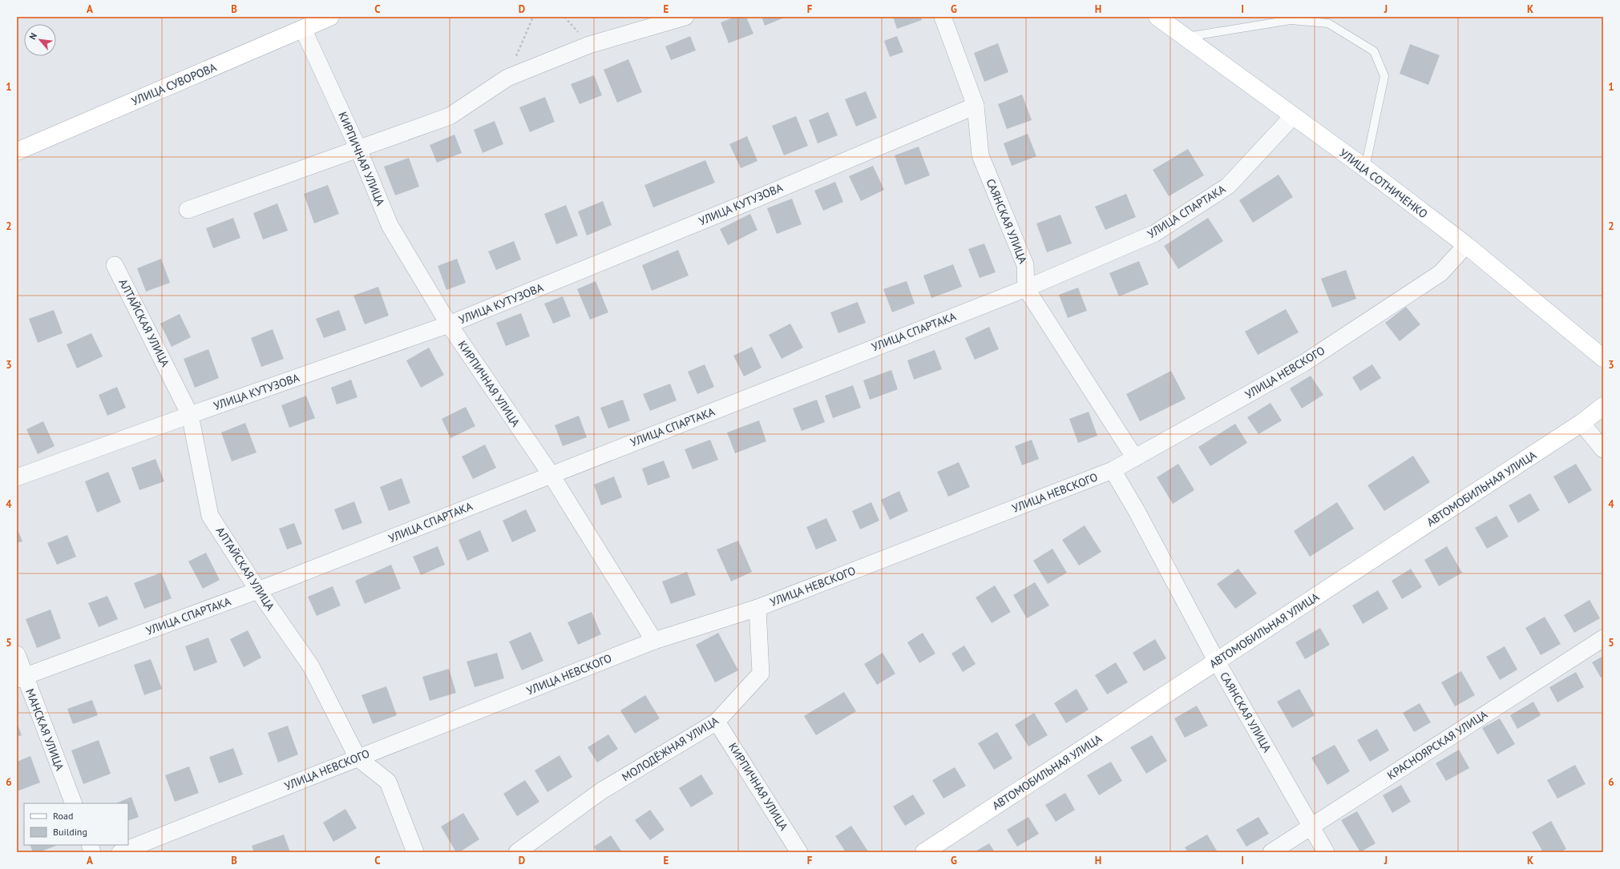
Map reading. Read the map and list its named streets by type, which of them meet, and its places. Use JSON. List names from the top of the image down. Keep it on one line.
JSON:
{"streets":{"street":["УЛИЦА СУВОРОВА","КИРПИЧНАЯ УЛИЦА","УЛИЦА СОТНИЧЕНКО","УЛИЦА КУТУЗОВА","УЛИЦА СПАРТАКА","САЯНСКАЯ УЛИЦА","АЛТАЙСКАЯ УЛИЦА","УЛИЦА НЕВСКОГО","АВТОМОБИЛЬНАЯ УЛИЦА","МАНСКАЯ УЛИЦА","КРАСНОЯРСКАЯ УЛИЦА","МОЛОДЁЖНАЯ УЛИЦА"]},"crossings":[["УЛИЦА СУВОРОВА","КИРПИЧНАЯ УЛИЦА"],["КИРПИЧНАЯ УЛИЦА","УЛИЦА КУТУЗОВА"],["КИРПИЧНАЯ УЛИЦА","УЛИЦА СПАРТАКА"],["КИРПИЧНАЯ УЛИЦА","УЛИЦА НЕВСКОГО"],["КИРПИЧНАЯ УЛИЦА","МОЛОДЁЖНАЯ УЛИЦА"],["УЛИЦА СОТНИЧЕНКО","УЛИЦА СПАРТАКА"],["УЛИЦА СОТНИЧЕНКО","УЛИЦА НЕВСКОГО"],["УЛИЦА КУТУЗОВА","САЯНСКАЯ УЛИЦА"],["УЛИЦА КУТУЗОВА","АЛТАЙСКАЯ УЛИЦА"],["УЛИЦА СПАРТАКА","САЯНСКАЯ УЛИЦА"],["УЛИЦА СПАРТАКА","АЛТАЙСКАЯ УЛИЦА"],["УЛИЦА СПАРТАКА","МАНСКАЯ УЛИЦА"],["САЯНСКАЯ УЛИЦА","УЛИЦА НЕВСКОГО"],["САЯНСКАЯ УЛИЦА","АВТОМОБИЛЬНАЯ УЛИЦА"],["САЯНСКАЯ УЛИЦА","КРАСНОЯРСКАЯ УЛИЦА"],["АЛТАЙСКАЯ УЛИЦА","УЛИЦА НЕВСКОГО"],["УЛИЦА НЕВСКОГО","МОЛОДЁЖНАЯ УЛИЦА"]],"legend":["Road","Building"],"north":"top left","grid":{"columns":["A","B","C","D","E","F","G","H","I","J","K"],"rows":["1","2","3","4","5","6"]}}
